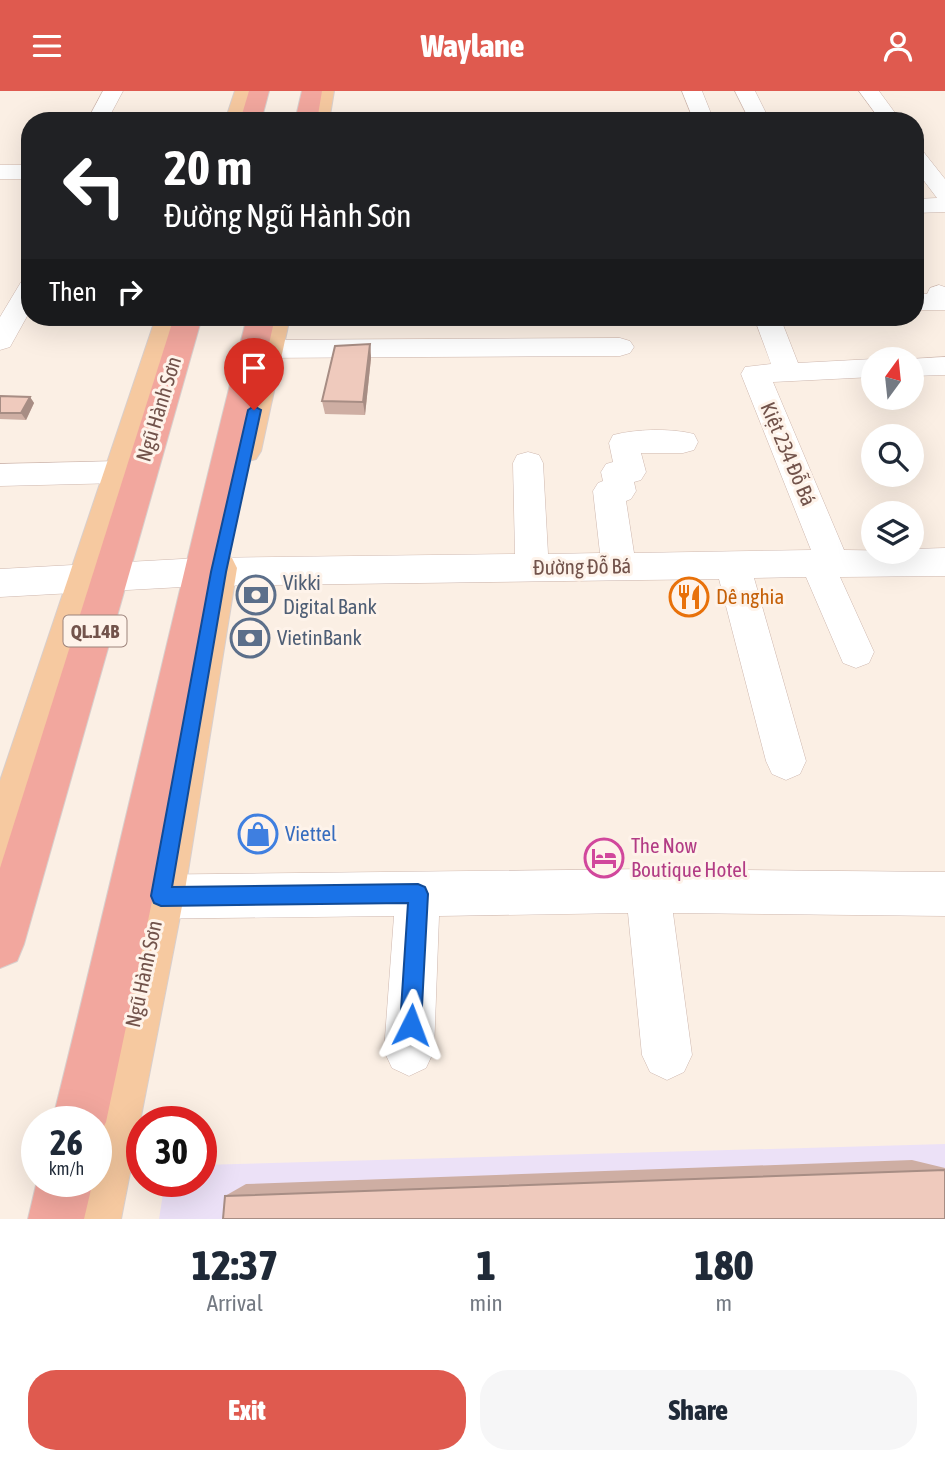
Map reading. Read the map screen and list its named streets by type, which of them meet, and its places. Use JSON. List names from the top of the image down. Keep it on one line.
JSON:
{"streets":{"highway":["Ngũ Hành Sơn","QL.14B"],"street":["Kiệt 234 Đỗ Bá","Đường Đỗ Bá"]},"crossings":[["Ngũ Hành Sơn","Đường Đỗ Bá"],["Kiệt 234 Đỗ Bá","Đường Đỗ Bá"]],"places":{"bank":["Vikki Digital Bank","VietinBank"],"restaurant":["Dê nghia"],"shop":["Viettel"],"hotel":["The Now Boutique Hotel"]},"north":"top","page":{"header":"Waylane","turn":["20 m","Đường Ngũ Hành Sơn"],"then":"Then","speed":"26 km/h","limit":"30","eta":["12:37","Arrival","1","min","180","m"],"buttons":["Exit","Share"]}}
